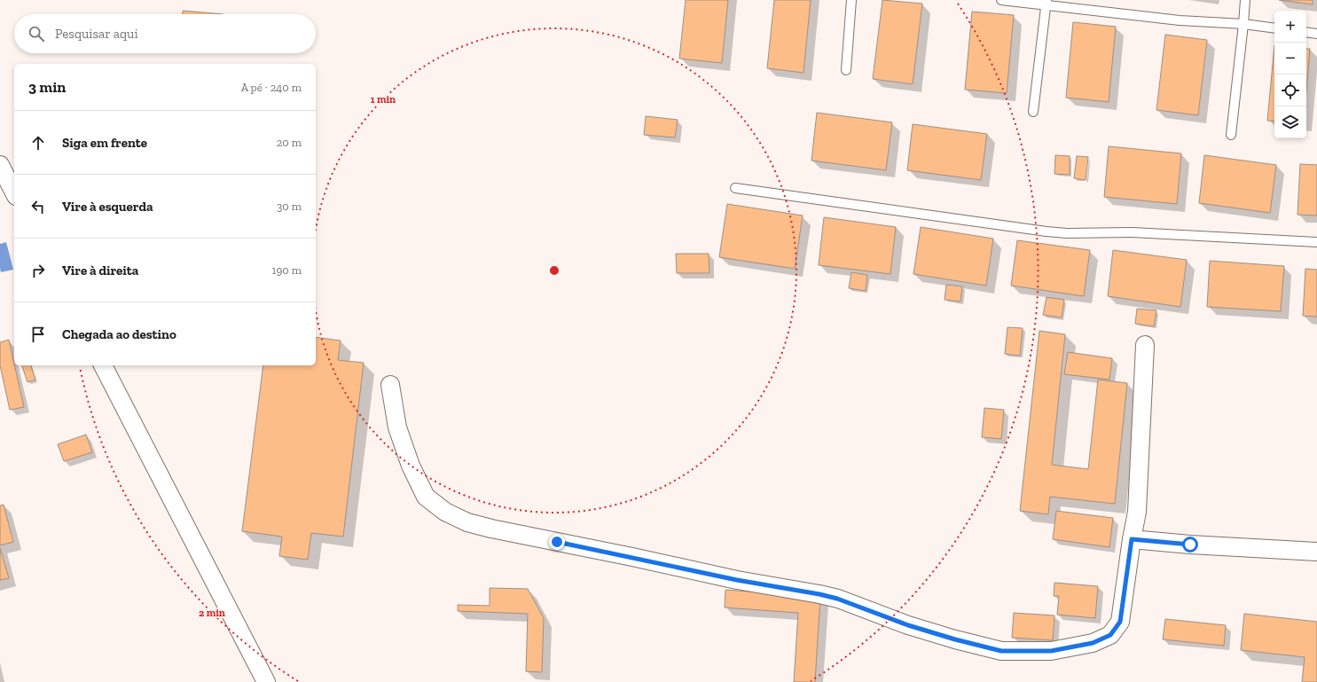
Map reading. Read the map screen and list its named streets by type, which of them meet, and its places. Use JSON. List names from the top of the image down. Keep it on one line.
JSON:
{"page":{"map_buttons":["+","−"],"search":"Pesquisar aqui","heading":["3 min","A pé · 240 m"],"list":[["Siga em frente","20 m"],["Vire à esquerda","30 m"],["Vire à direita","190 m"],"Chegada ao destino"]},"rings":["1 min","2 min"]}
